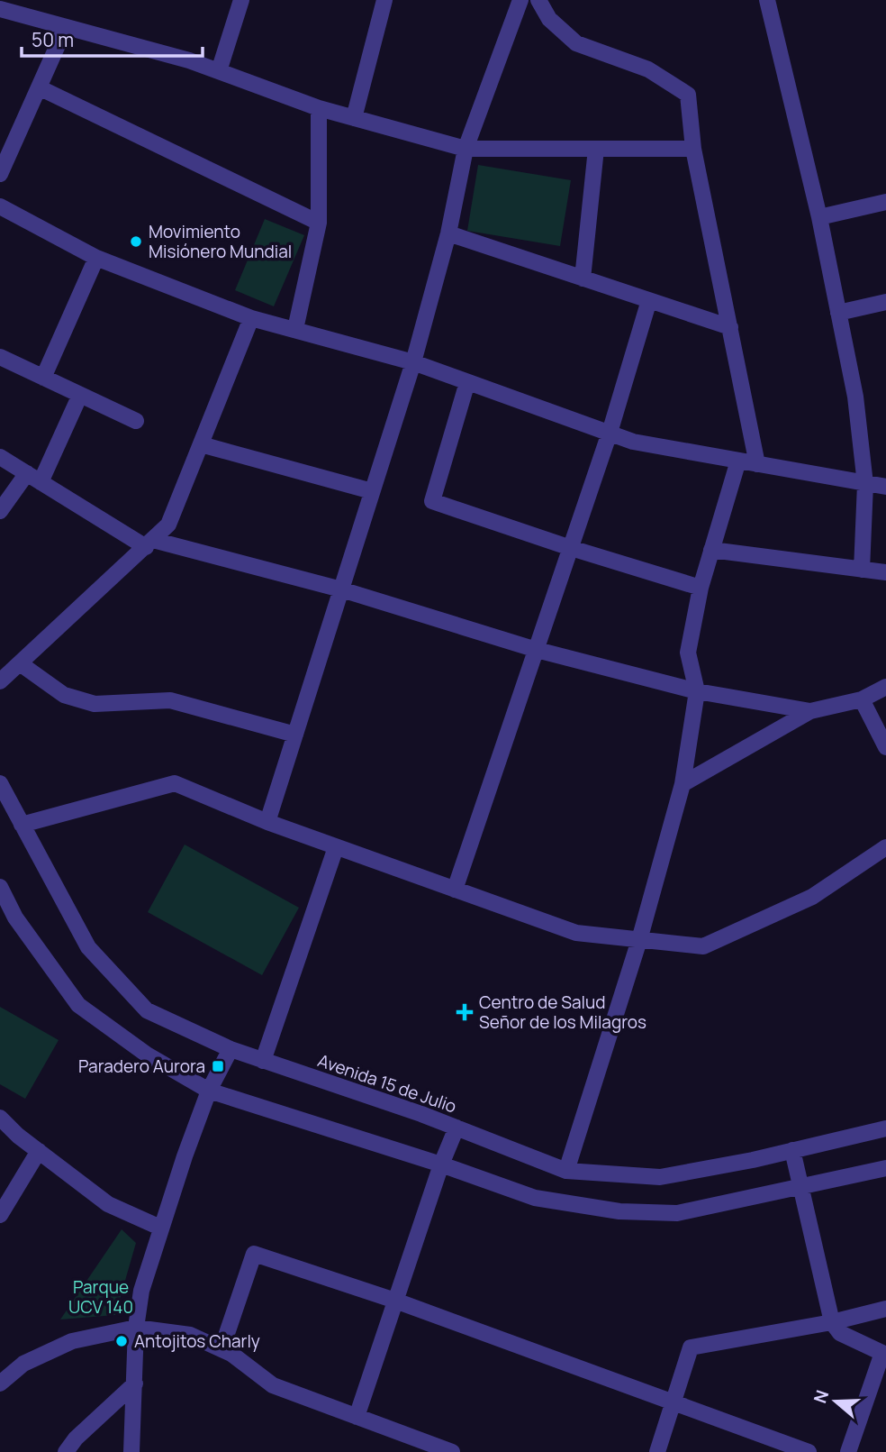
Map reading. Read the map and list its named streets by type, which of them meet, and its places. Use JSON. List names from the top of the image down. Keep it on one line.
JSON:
{"streets":{"street":["Avenida 15 de Julio"]},"parks":["Parque UCV 140"],"places":{"other":["Movimiento Misiónero Mundial","Antojitos Charly"],"health":["Centro de Salud Señor de los Milagros"],"transit":["Paradero Aurora"]},"scale_bar":"50 m","north":"left"}
